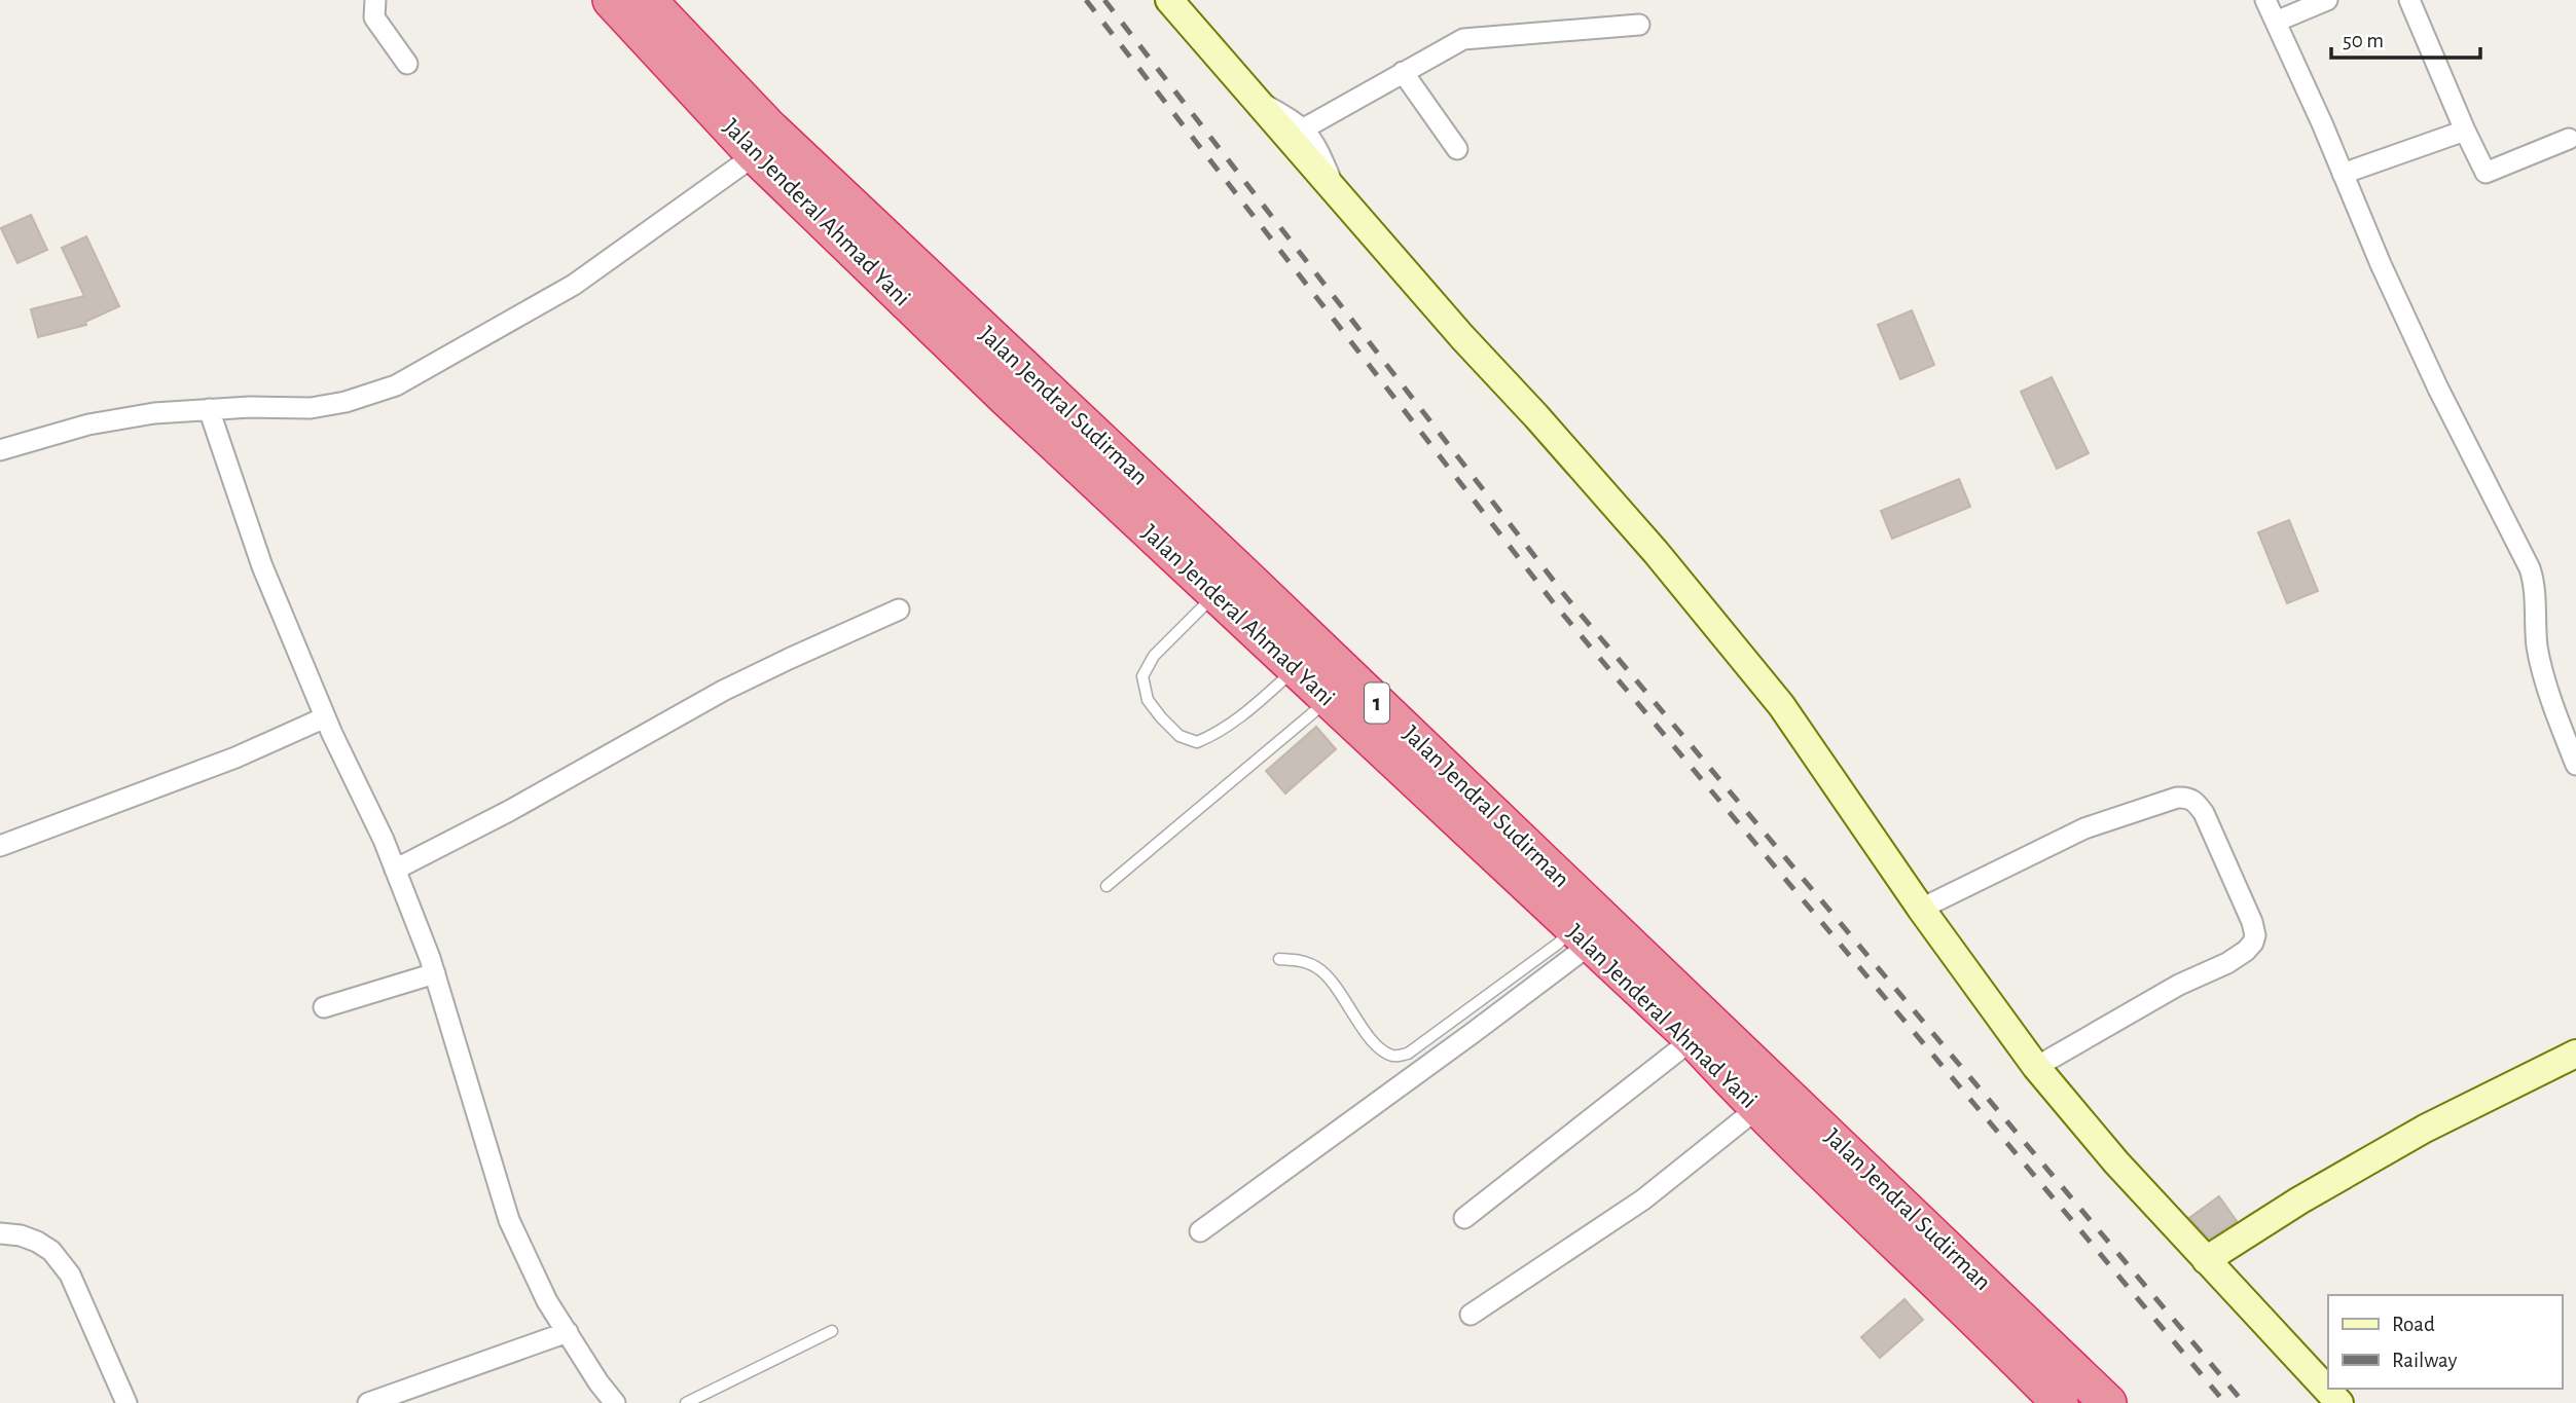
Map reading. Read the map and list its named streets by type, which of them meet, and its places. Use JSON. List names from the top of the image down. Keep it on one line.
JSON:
{"streets":{"highway":["Jalan Jenderal Ahmad Yani","Jalan Jendral Sudirman","1"]},"crossings":[["Jalan Jenderal Ahmad Yani","Jalan Jendral Sudirman"]],"legend":["Road","Railway"],"scale_bar":"50 m"}
